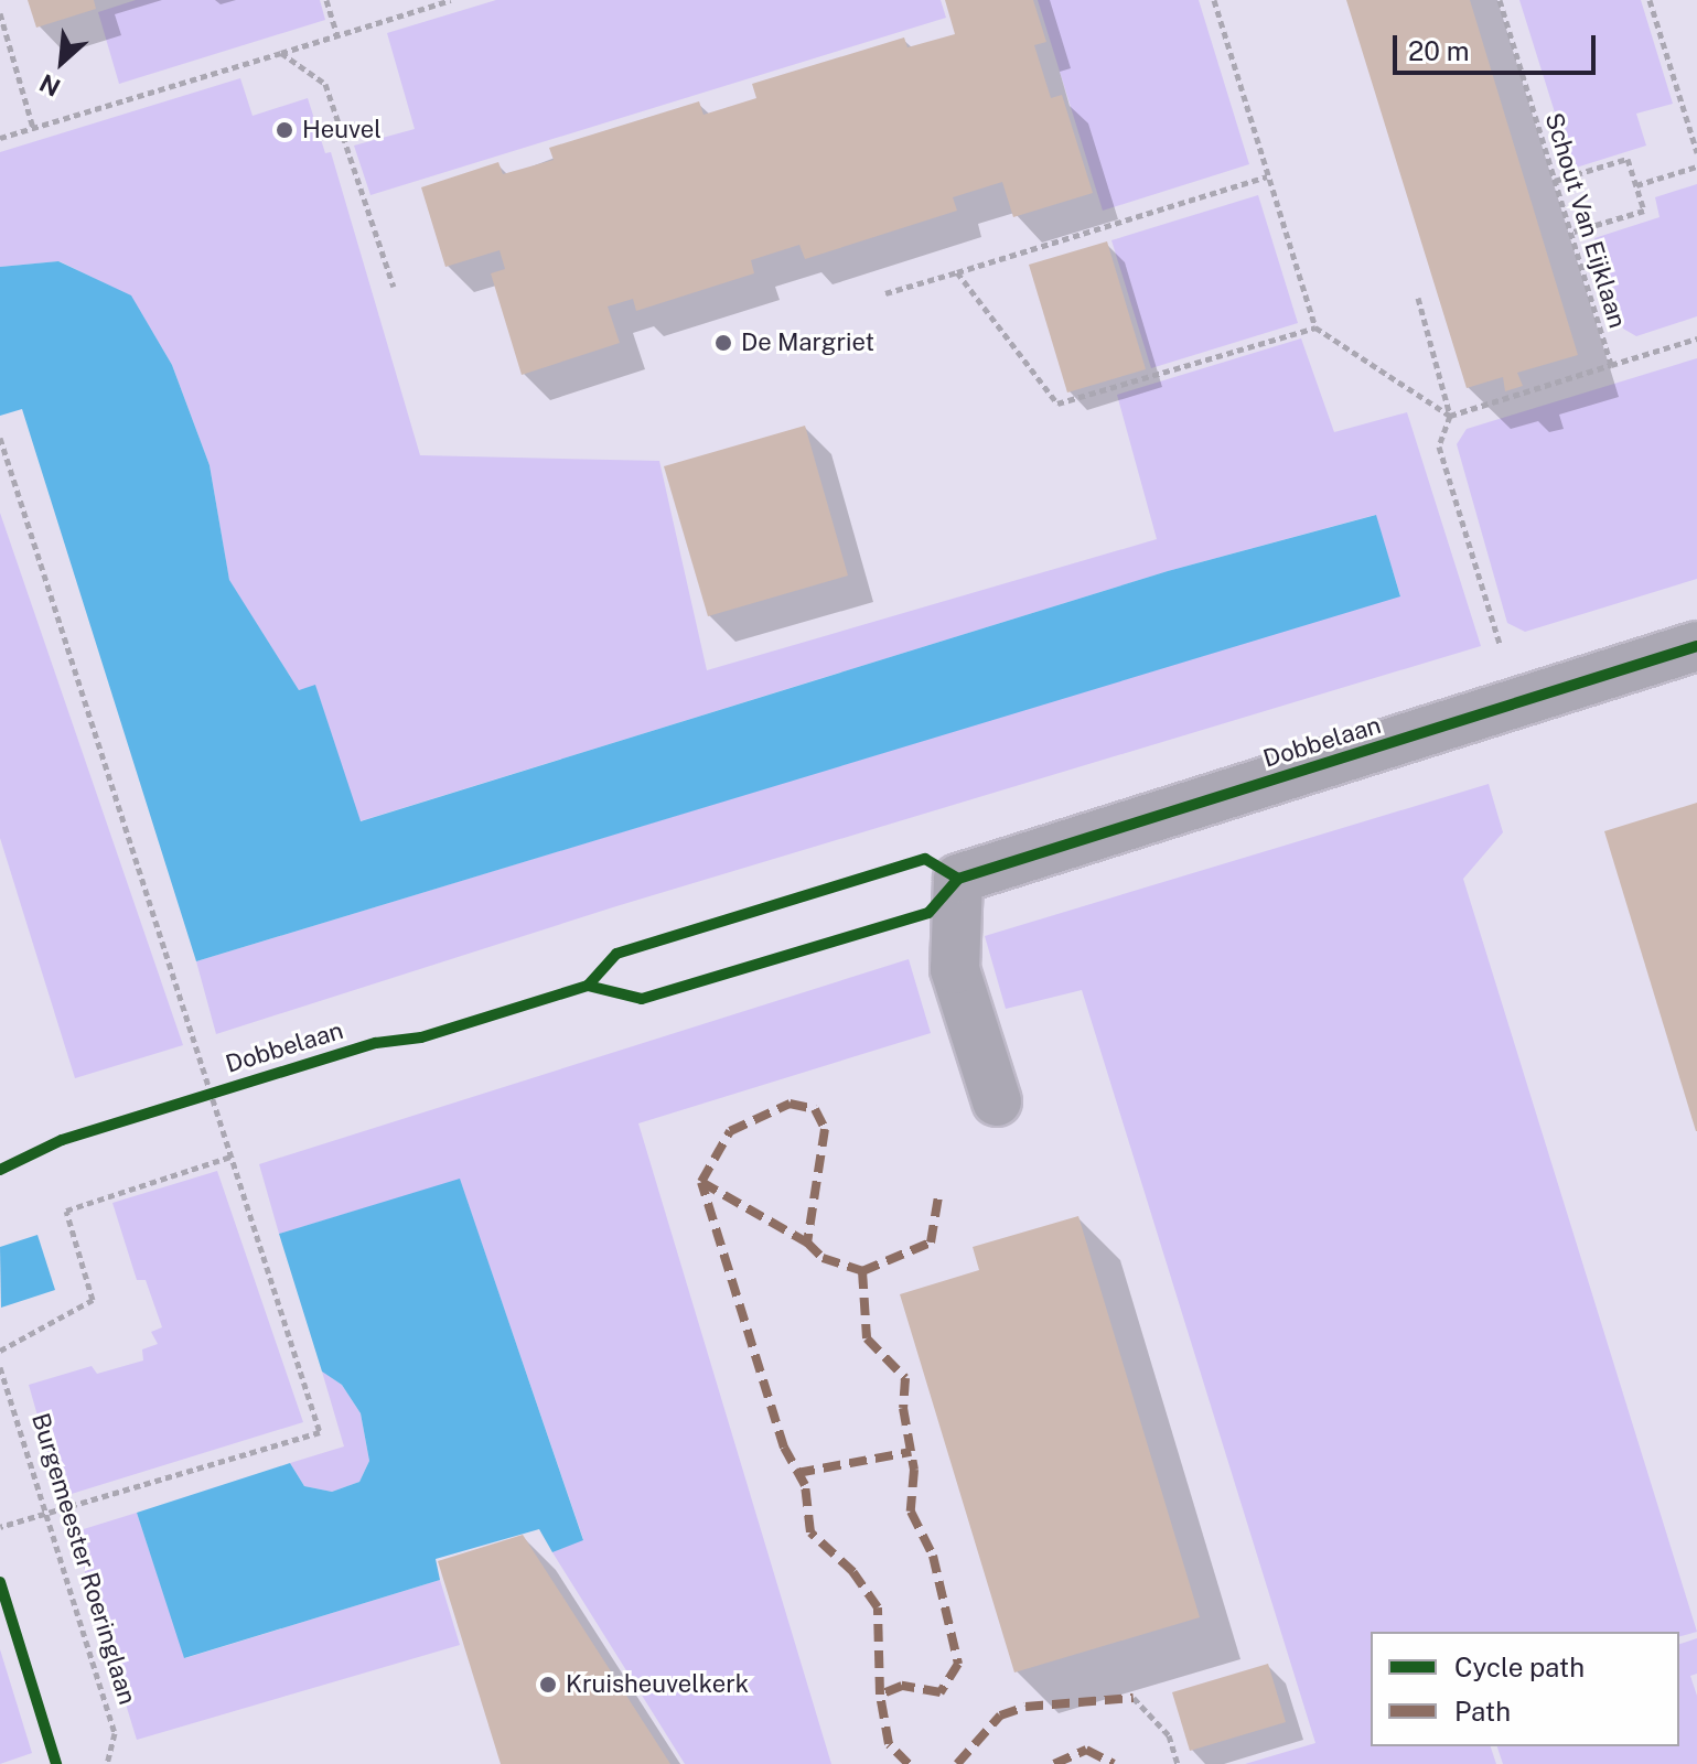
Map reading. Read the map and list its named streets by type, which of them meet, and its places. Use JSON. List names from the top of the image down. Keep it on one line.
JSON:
{"streets":{"street":["Dobbelaan"],"path":["Schout Van Eijklaan","Burgemeester Roeringlaan"]},"places":["Heuvel","De Margriet","Kruisheuvelkerk"],"legend":["Cycle path","Path"],"scale_bar":"20 m","north":"bottom left"}
